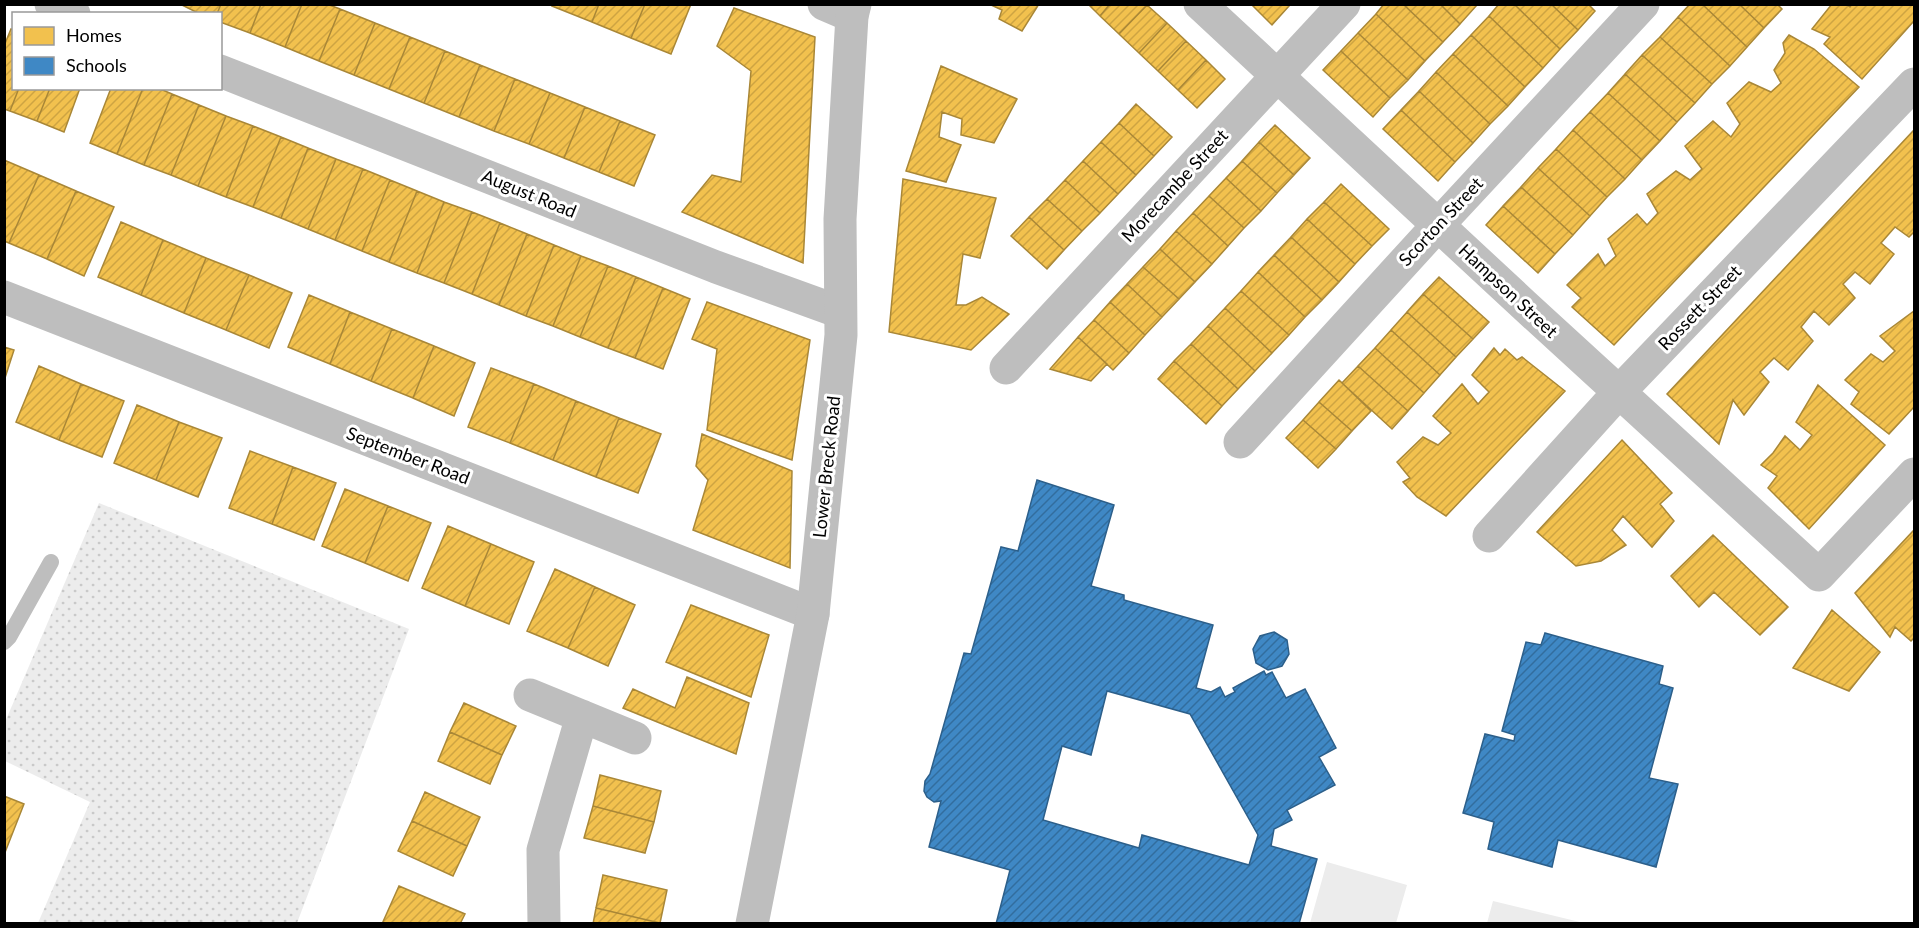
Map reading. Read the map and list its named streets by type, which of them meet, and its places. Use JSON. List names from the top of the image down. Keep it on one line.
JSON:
{"streets":{"street":["Morecambe Street","August Road","Scorton Street","Hampson Street","Rossett Street","September Road","Lower Breck Road"]},"crossings":[["Morecambe Street","Hampson Street"],["August Road","Lower Breck Road"],["Scorton Street","Hampson Street"],["Hampson Street","Rossett Street"],["September Road","Lower Breck Road"]],"legend":["Homes","Schools"]}
